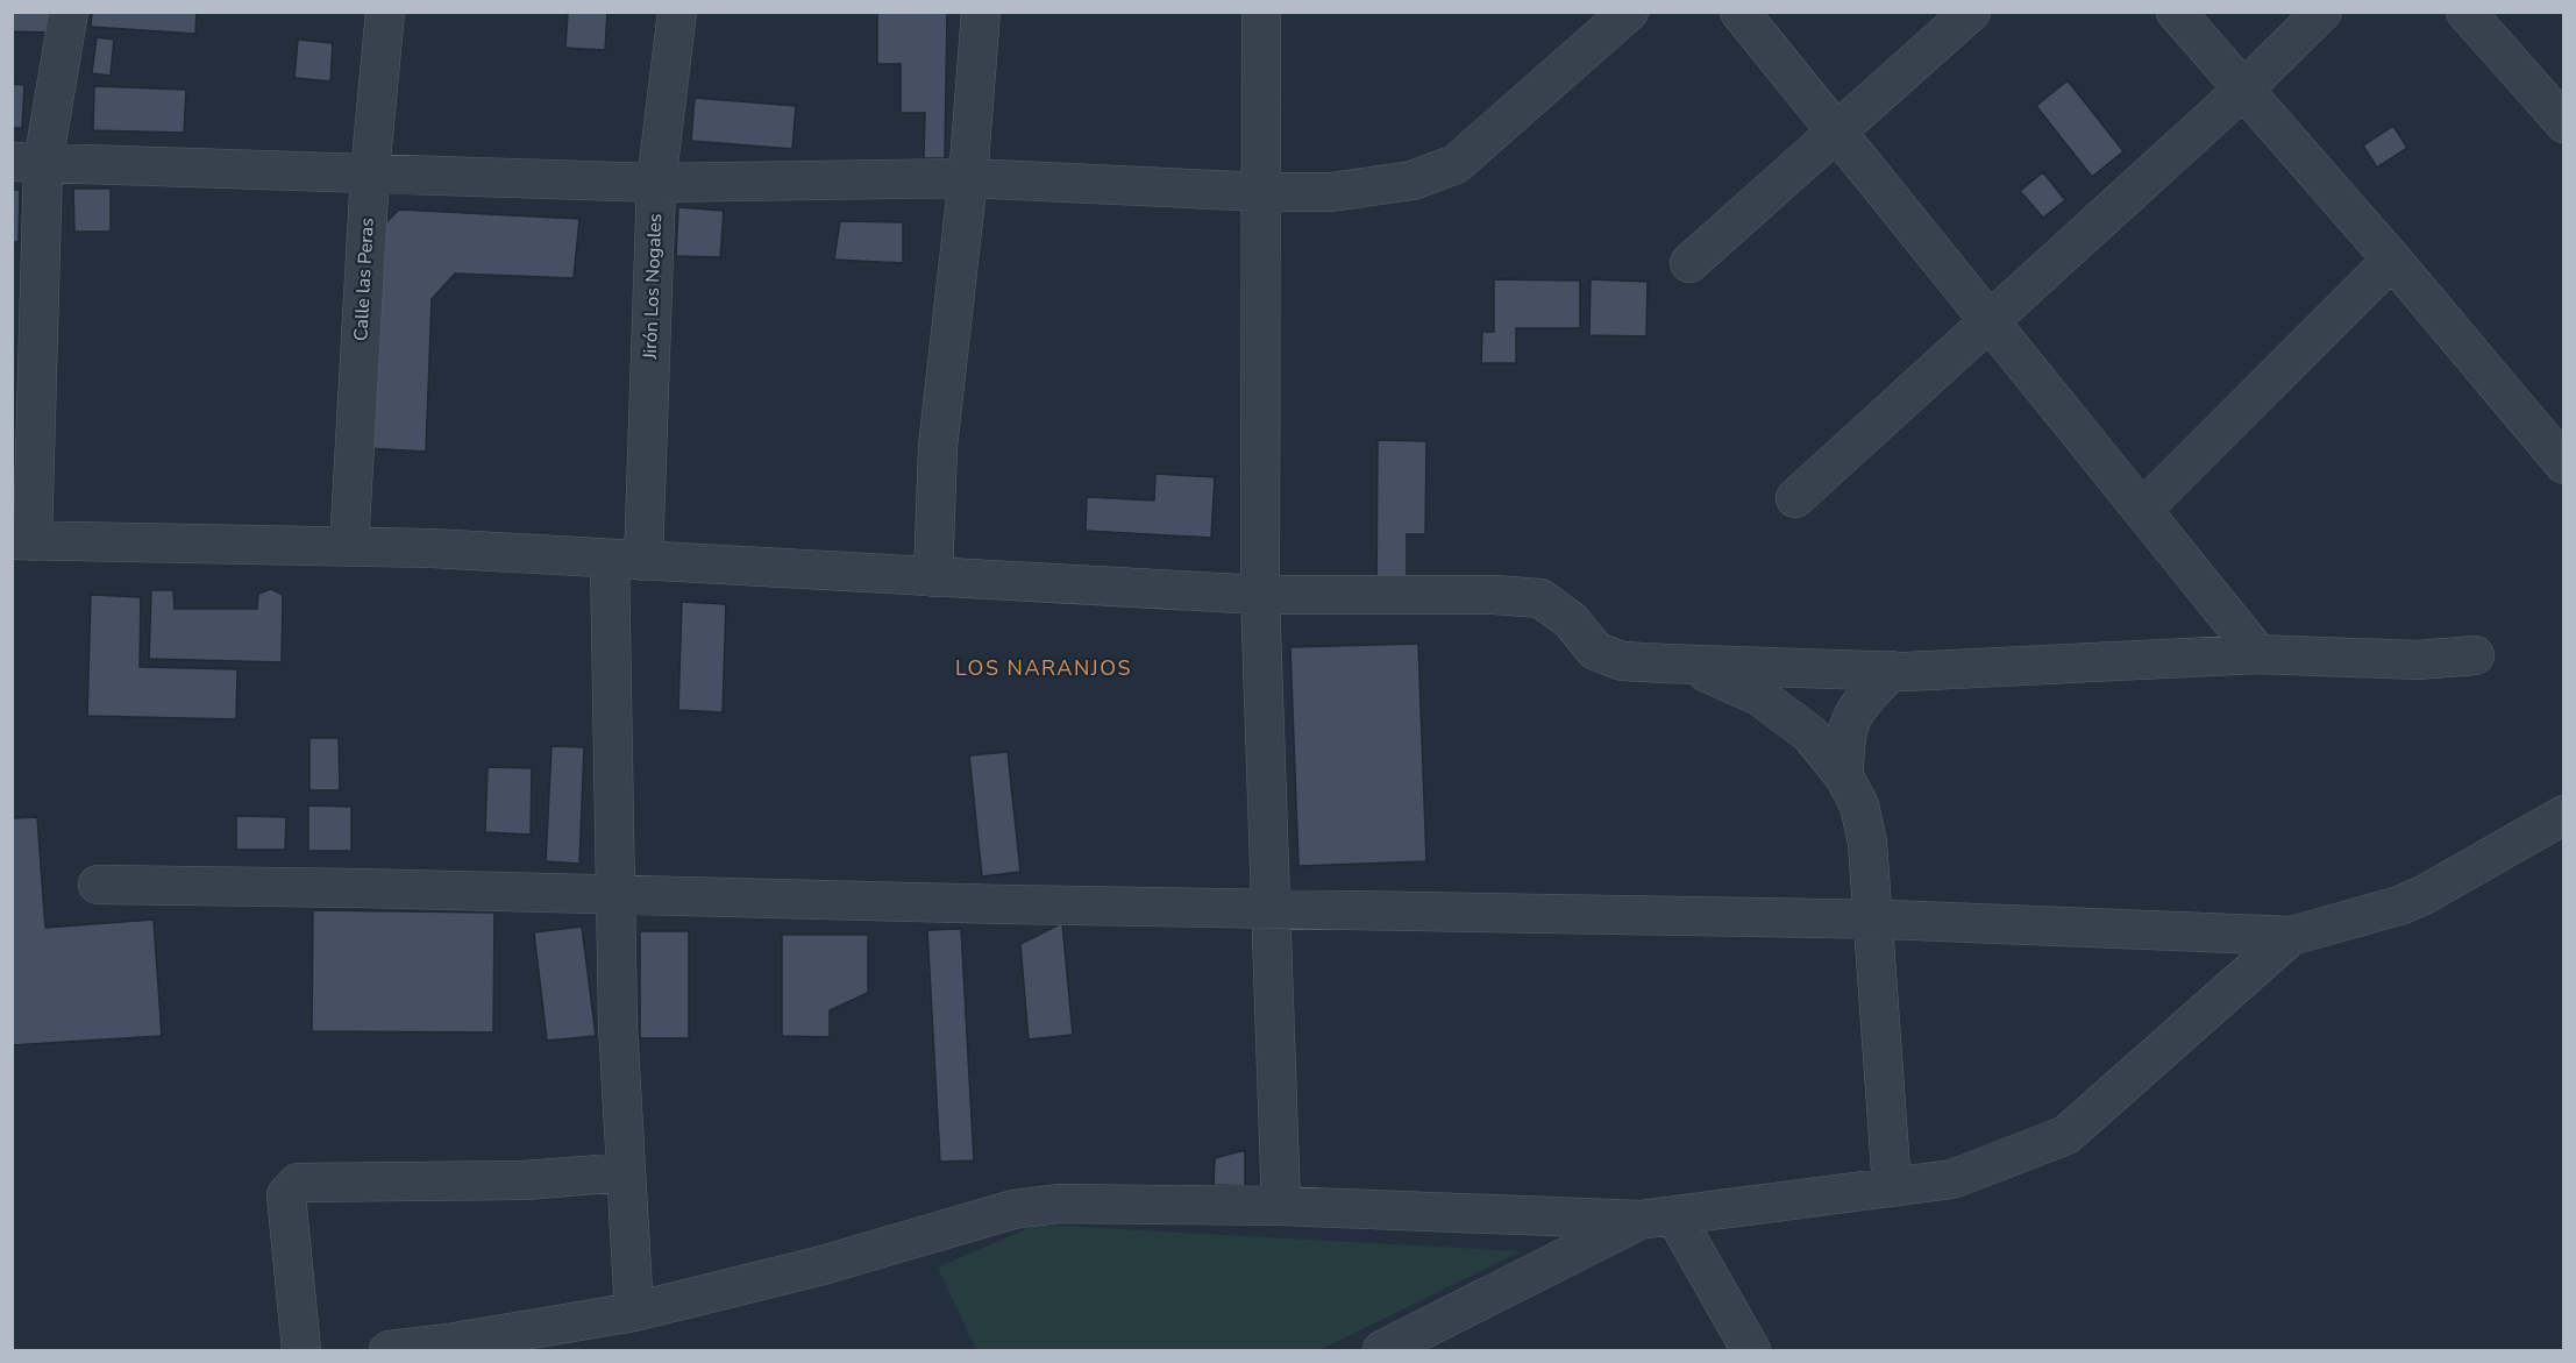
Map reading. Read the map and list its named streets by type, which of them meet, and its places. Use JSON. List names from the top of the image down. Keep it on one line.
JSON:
{"streets":{"street":["Calle las Peras","Jirón Los Nogales"]},"districts":["LOS NARANJOS"]}
